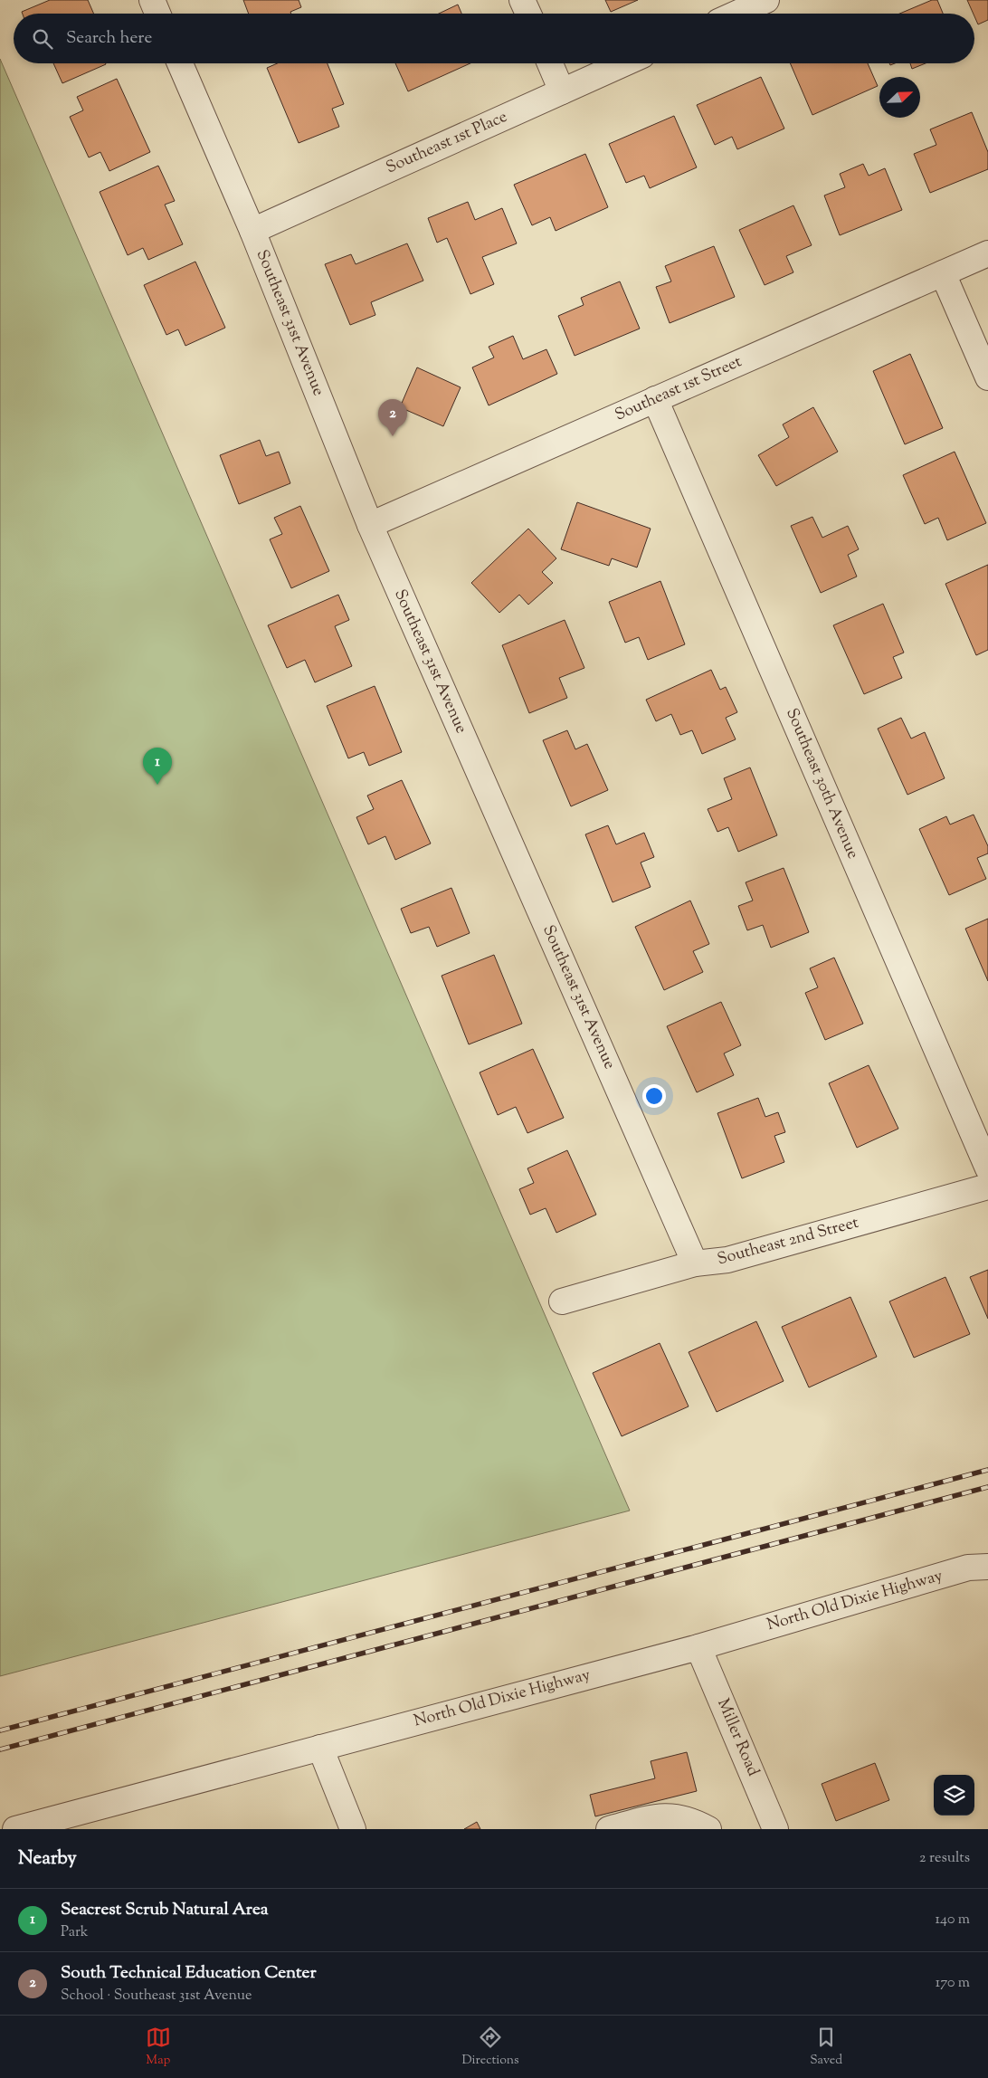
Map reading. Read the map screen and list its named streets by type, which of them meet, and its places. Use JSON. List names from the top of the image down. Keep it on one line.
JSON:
{"streets":{"street":["Southeast 1st Place","Southeast 31st Avenue","Southeast 1st Street","Southeast 30th Avenue","Southeast 2nd Street","North Old Dixie Highway","Miller Road"]},"crossings":[["Southeast 1st Place","Southeast 31st Avenue"],["Southeast 31st Avenue","Southeast 1st Street"],["Southeast 31st Avenue","Southeast 2nd Street"],["Southeast 1st Street","Southeast 30th Avenue"],["North Old Dixie Highway","Miller Road"]],"north":"top right","page":{"search":"Search here","pins":["2","1"],"heading":["Nearby","2 results"],"list":[{"mark":"1","name":"Seacrest Scrub Natural Area","note":"Park","value":"140 m"},{"mark":"2","name":"South Technical Education Center","note":"School · Southeast 31st Avenue","value":"170 m"}],"nav":["Map","Directions","Saved"]}}
